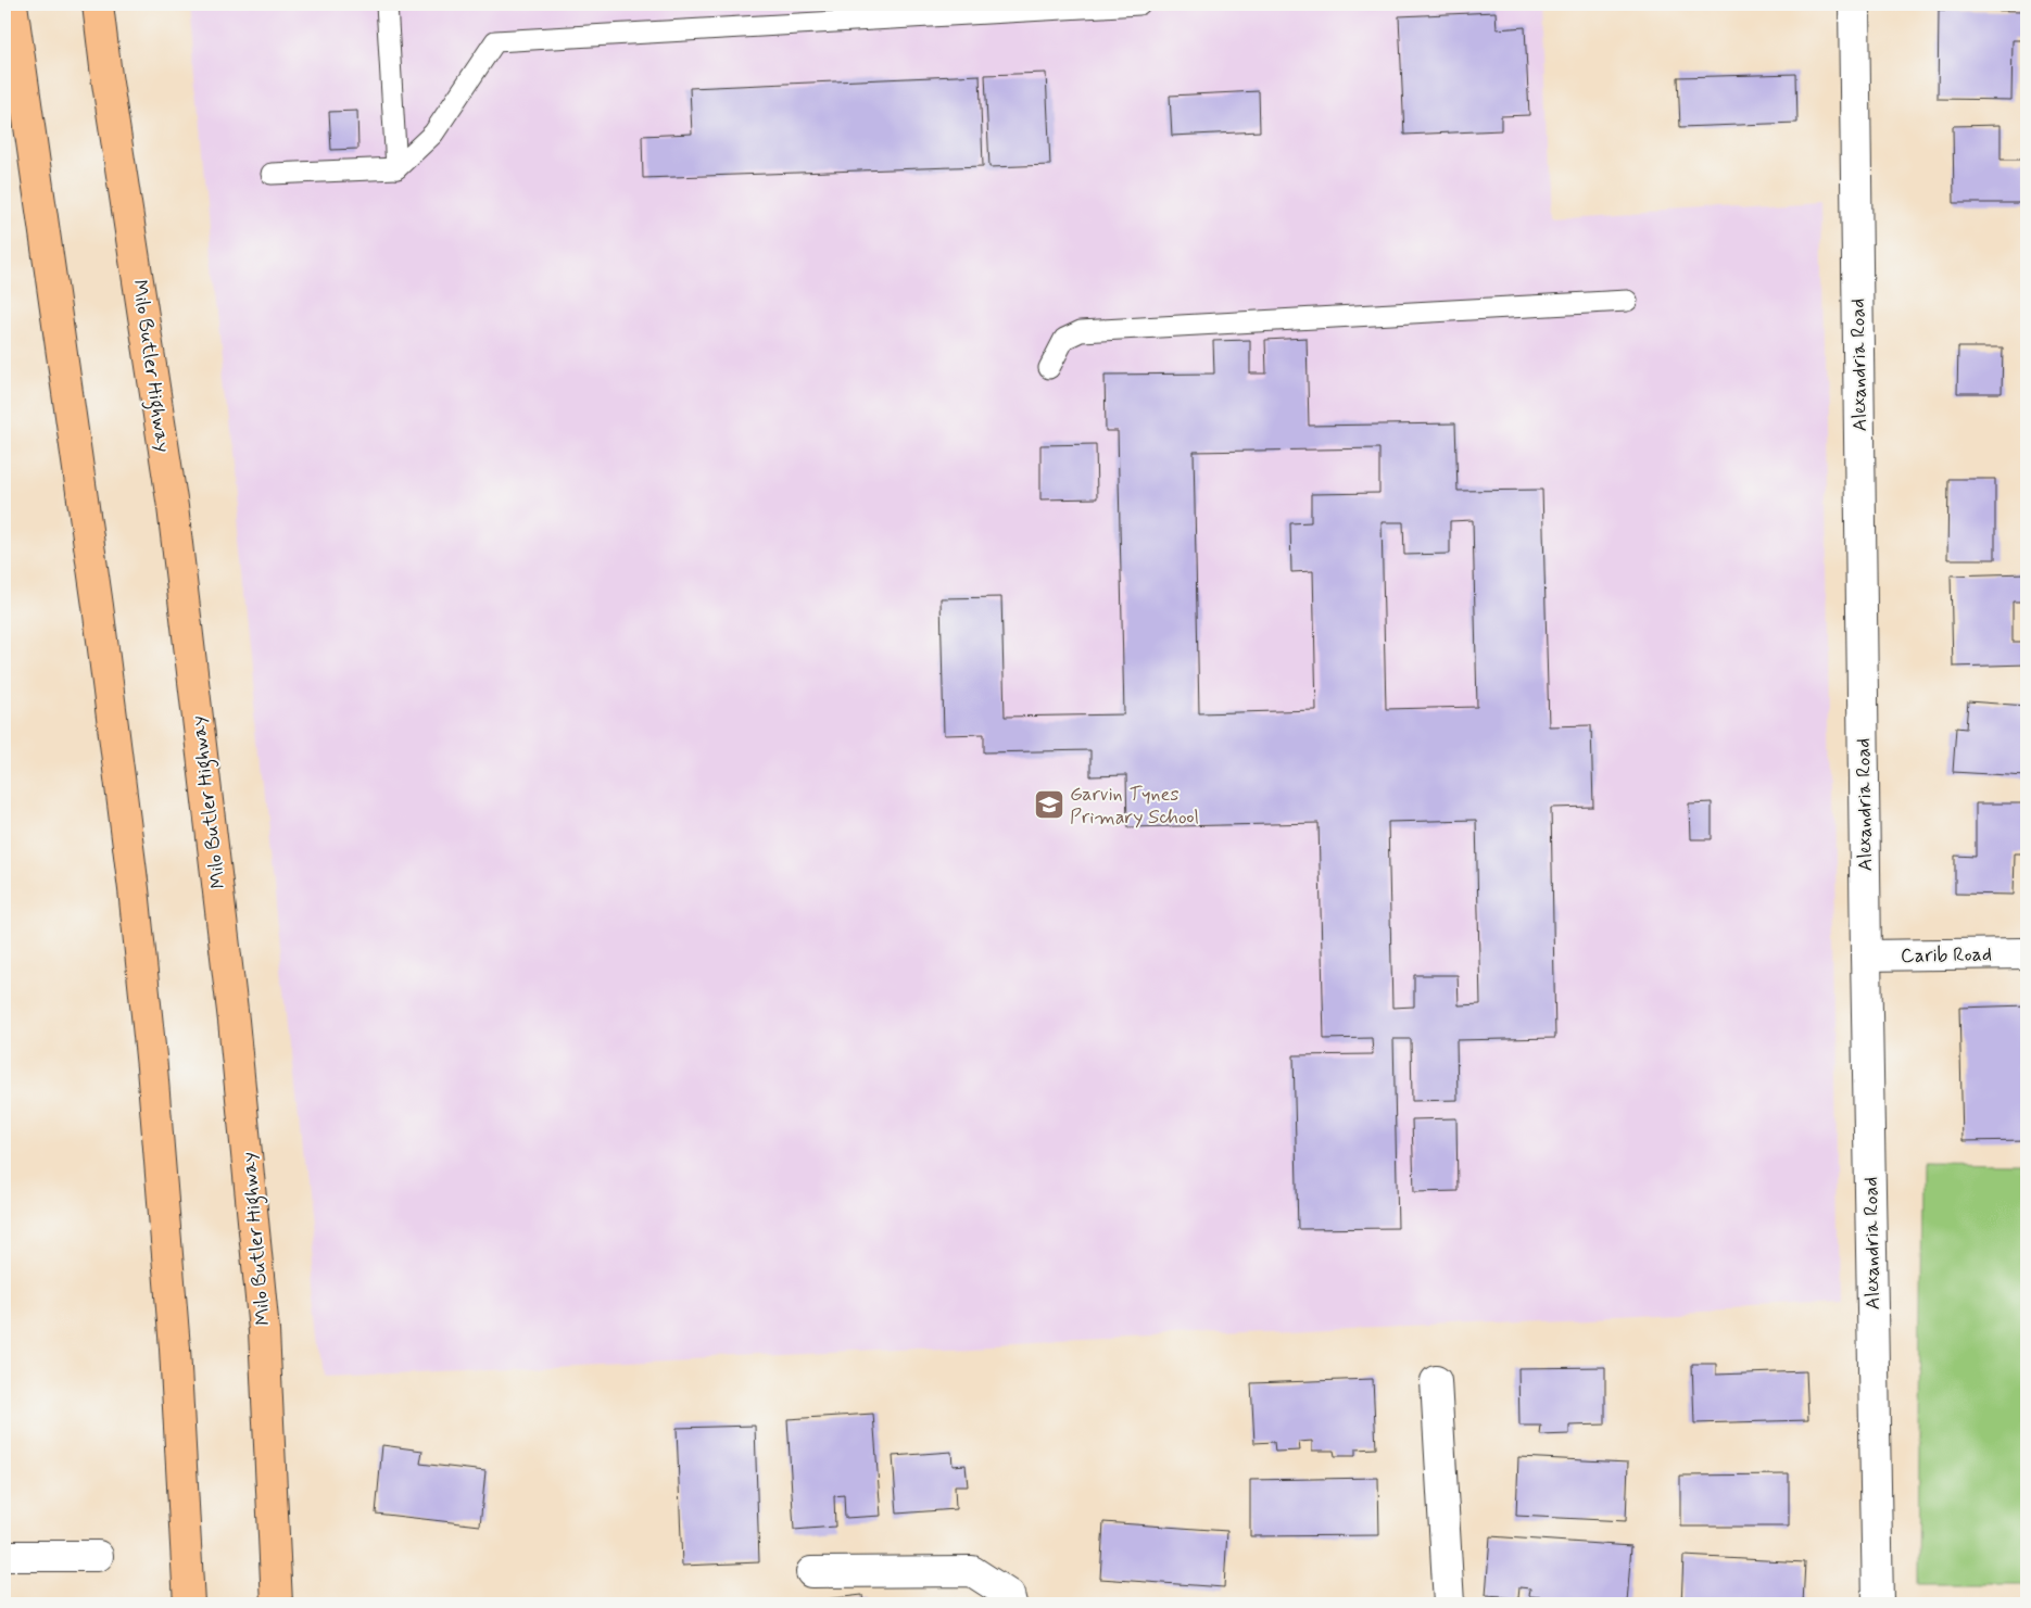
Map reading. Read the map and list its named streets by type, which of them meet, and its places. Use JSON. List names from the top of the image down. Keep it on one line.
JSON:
{"streets":{"main road":["Milo Butler Highway"],"street":["Alexandria Road","Carib Road"]},"crossings":[["Alexandria Road","Carib Road"]],"places":{"school or university":["Garvin Tynes Primary School"]}}
